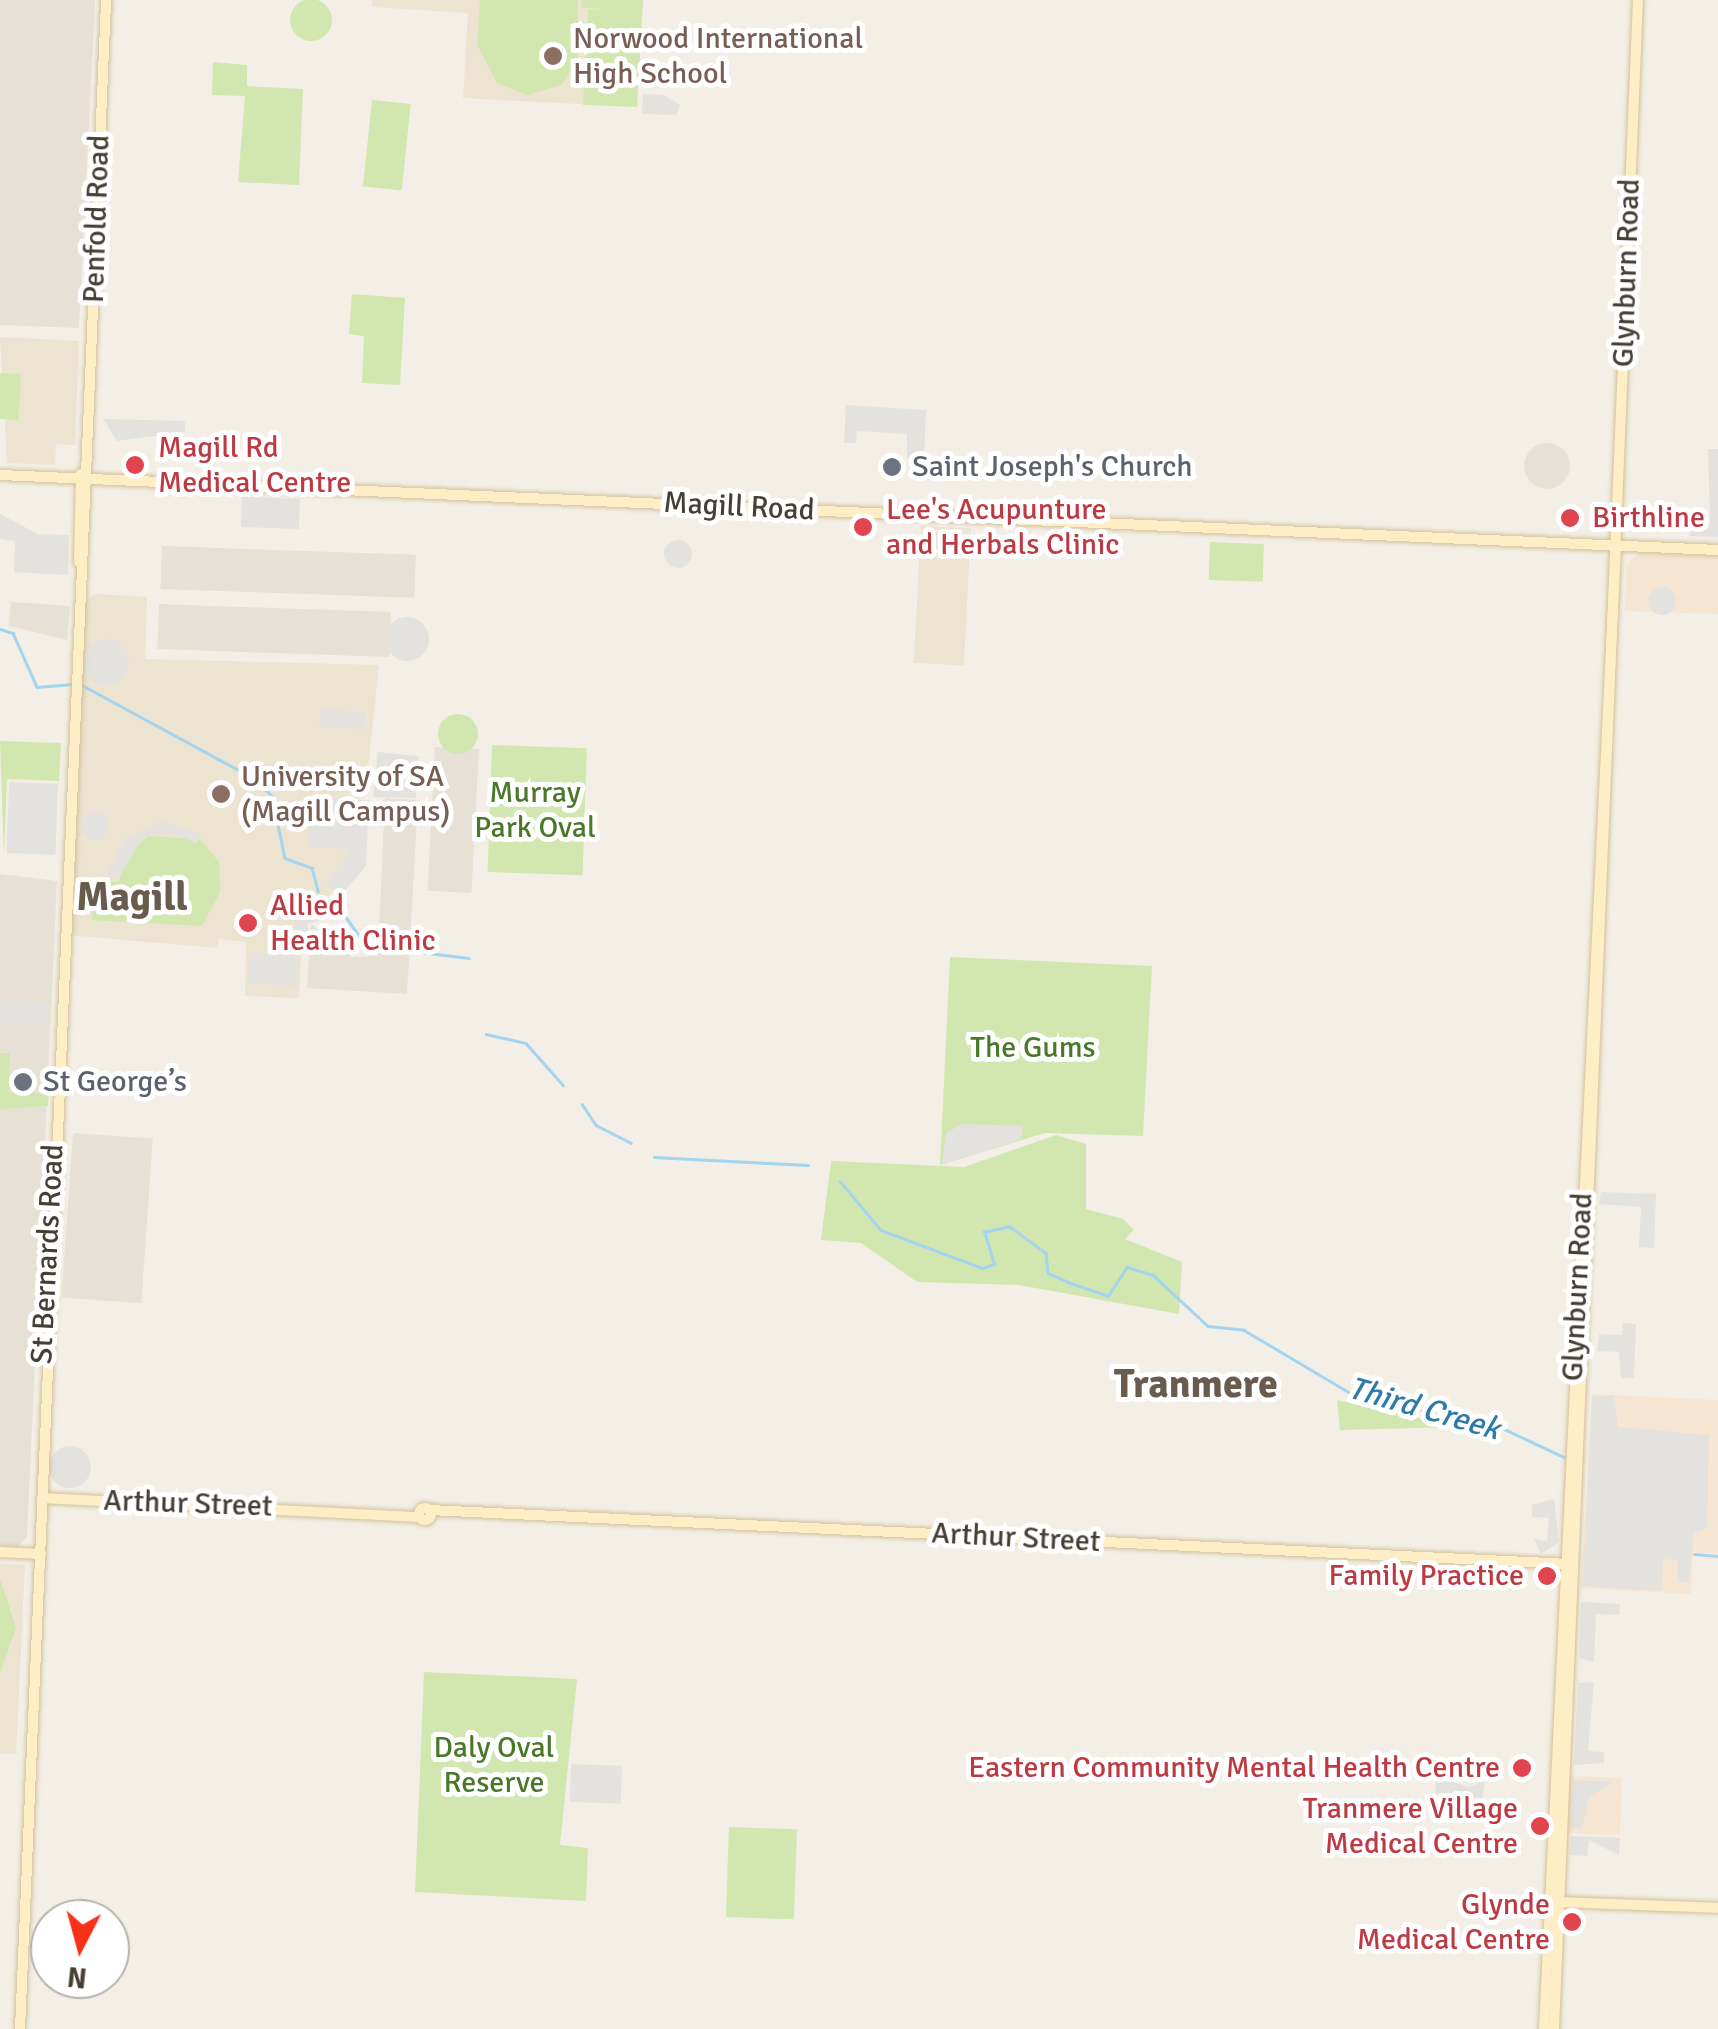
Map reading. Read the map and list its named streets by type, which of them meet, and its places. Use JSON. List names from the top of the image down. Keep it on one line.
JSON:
{"streets":{"main road":["Penfold Road","Glynburn Road","Magill Road","St Bernards Road","Arthur Street"]},"crossings":[["Penfold Road","Magill Road"],["Penfold Road","St Bernards Road"],["Glynburn Road","Magill Road"],["Glynburn Road","Arthur Street"],["Magill Road","St Bernards Road"],["St Bernards Road","Arthur Street"]],"districts":["Magill","Tranmere"],"water":["Third Creek"],"parks":["Murray Park Oval","The Gums","Daly Oval Reserve"],"places":["Norwood International High School","Magill Rd Medical Centre","Saint Joseph's Church","Birthline","Lee's Acupunture and Herbals Clinic","University of SA (Magill Campus)","Allied Health Clinic","St George’s","Family Practice","Eastern Community Mental Health Centre","Tranmere Village Medical Centre","Glynde Medical Centre"],"north":"bottom"}
